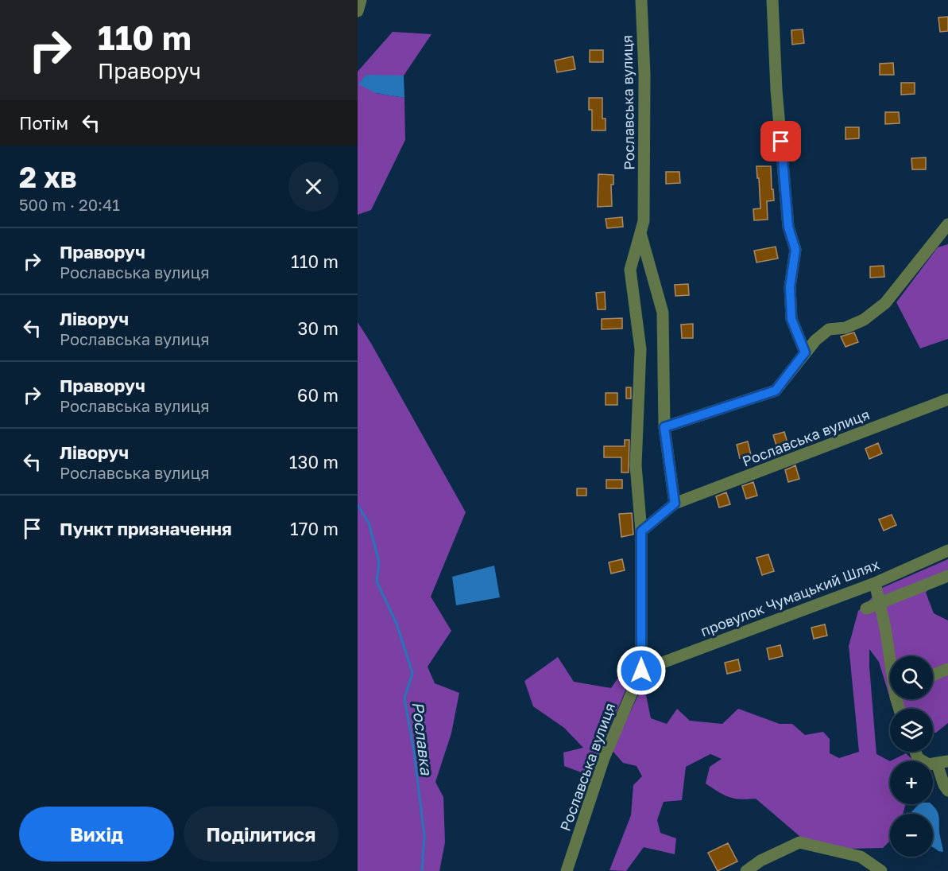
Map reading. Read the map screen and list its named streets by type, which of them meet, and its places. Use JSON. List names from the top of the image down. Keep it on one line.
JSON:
{"streets":{"street":["Рославська вулиця","провулок Чумацький Шлях"]},"crossings":[["Рославська вулиця","провулок Чумацький Шлях"]],"water":["Рославка"],"page":{"turn":["110 m","Праворуч"],"then":"Потім","heading":["2 хв","500 m · 20:41"],"list":[{"name":"Праворуч","note":"Рославська вулиця","value":"110 m"},{"name":"Ліворуч","note":"Рославська вулиця","value":"30 m"},{"name":"Праворуч","note":"Рославська вулиця","value":"60 m"},{"name":"Ліворуч","note":"Рославська вулиця","value":"130 m"},{"name":"Пункт призначення","value":"170 m"}],"map_buttons":["+","−"],"buttons":["Вихід","Поділитися"]}}
